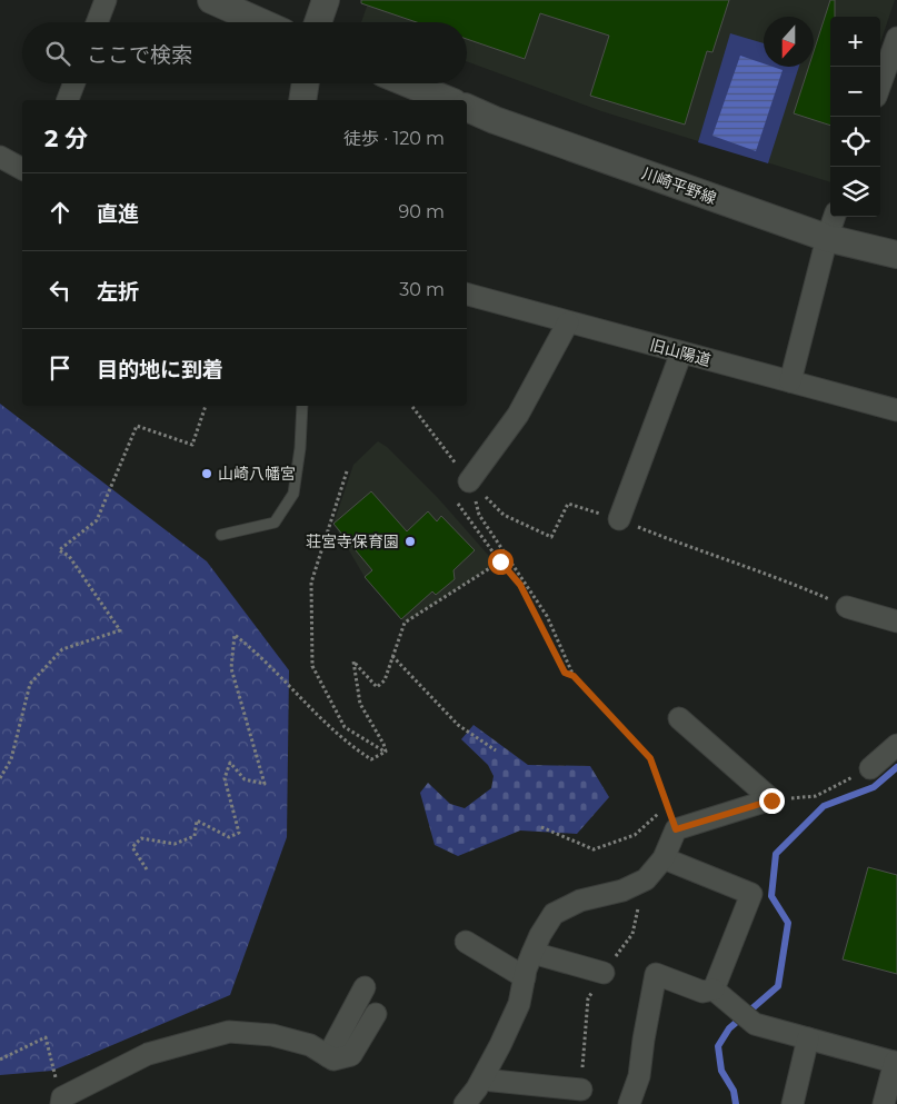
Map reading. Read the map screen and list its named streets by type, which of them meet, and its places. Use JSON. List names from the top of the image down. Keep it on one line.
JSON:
{"streets":{"street":["川崎平野線","旧山陽道"]},"places":["山崎八幡宮","荘宮寺保育園"],"north":"bottom","page":{"map_buttons":["+","−"],"search":"ここで検索","heading":["2 分","徒歩 · 120 m"],"list":[["直進","90 m"],["左折","30 m"],"目的地に到着"]}}
